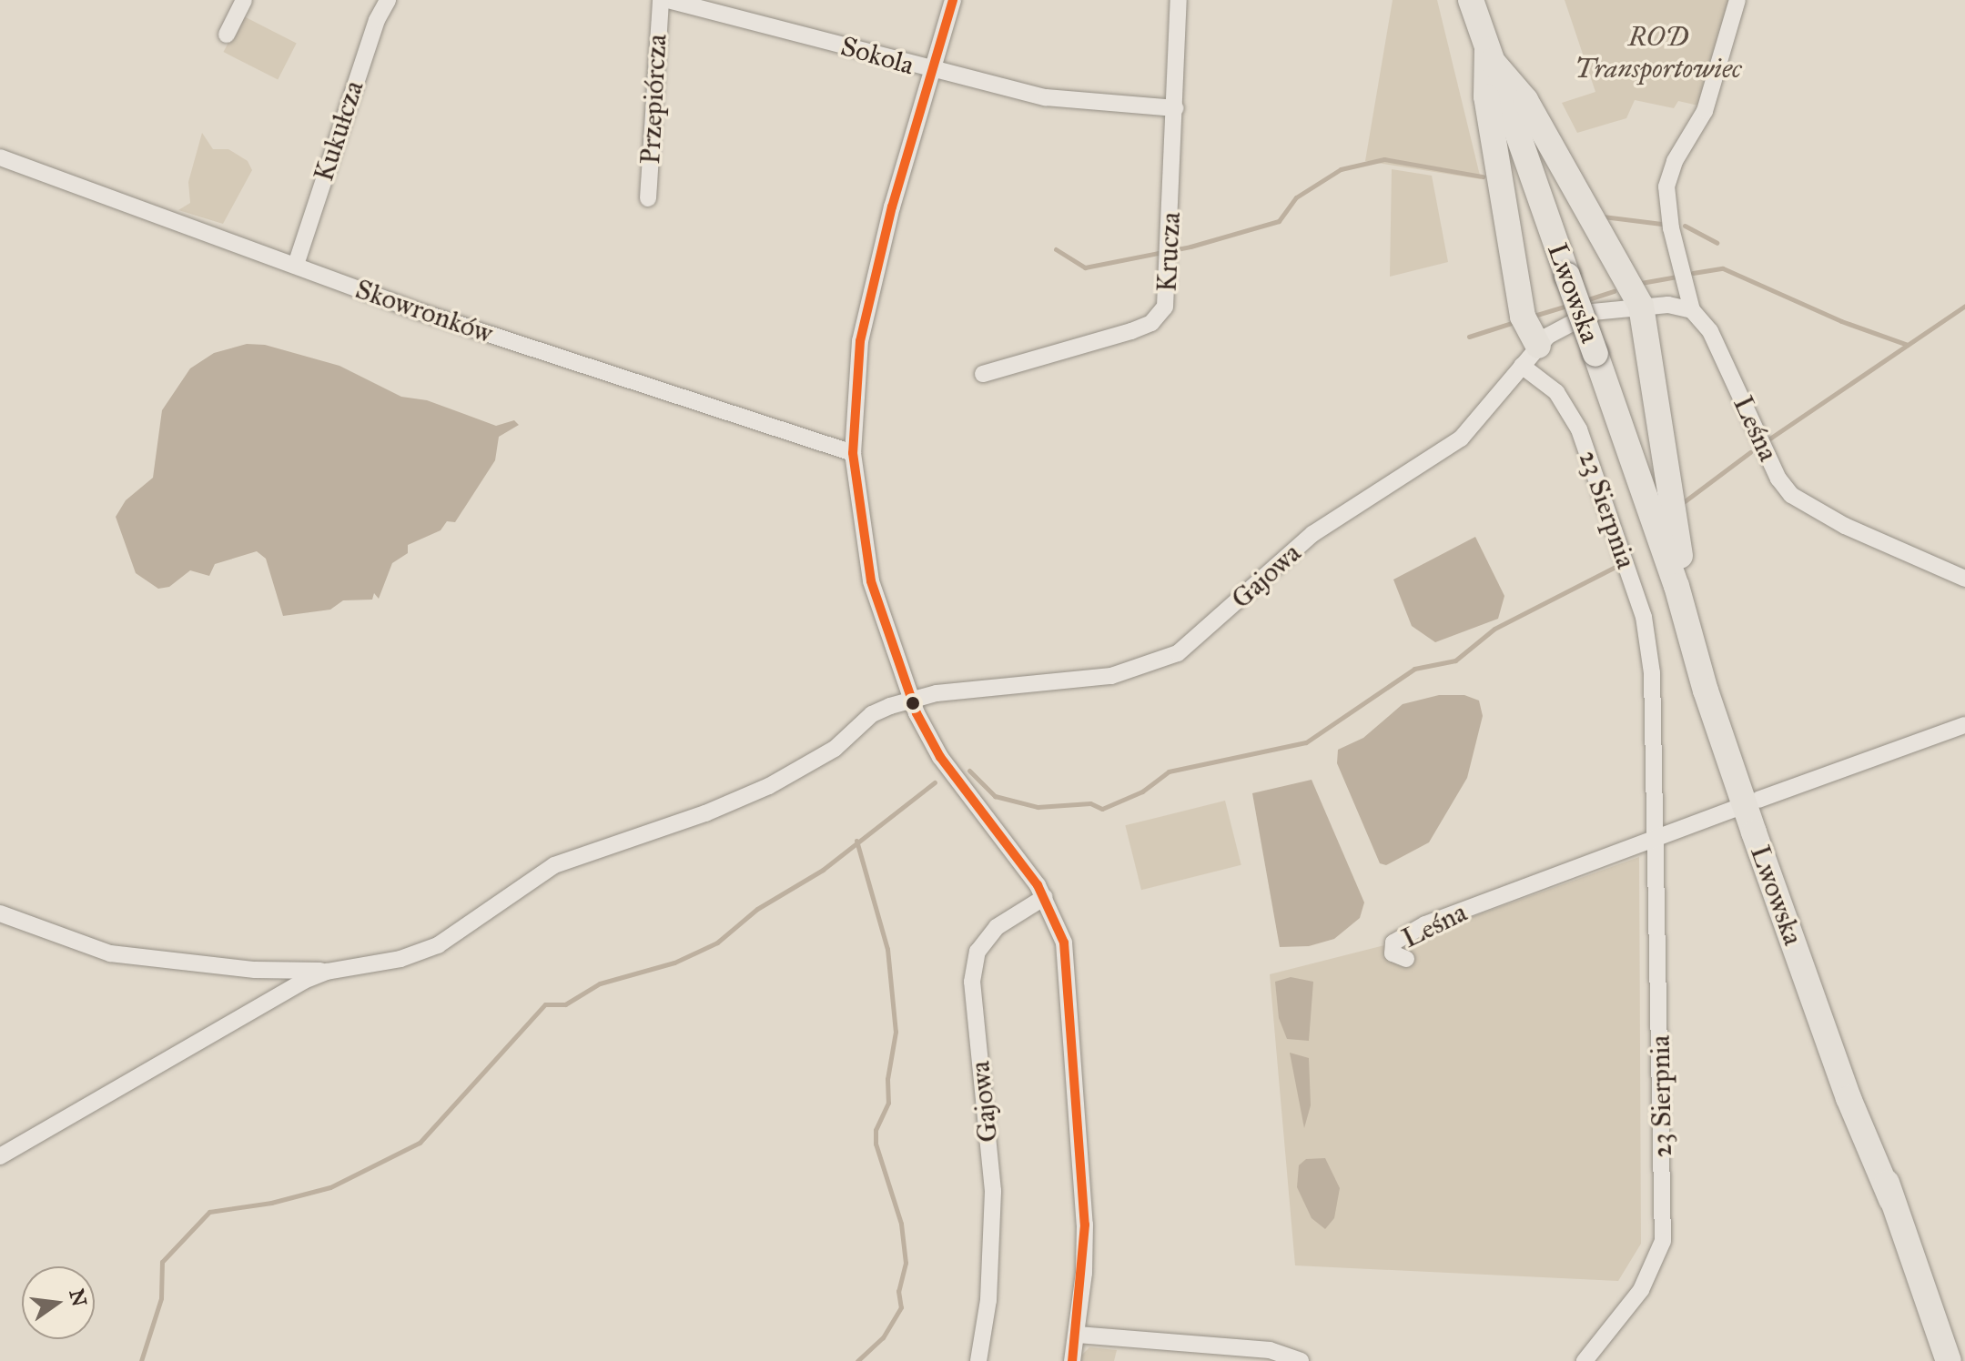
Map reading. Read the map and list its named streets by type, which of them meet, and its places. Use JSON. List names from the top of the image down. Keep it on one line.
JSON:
{"streets":{"main road":["Lwowska"],"street":["Sokola","Przepiórcza","Kukułcza","Krucza","Skowronków","Leśna","23 Sierpnia","Gajowa"]},"crossings":[["Sokola","Krucza"],["Kukułcza","Skowronków"],["Lwowska","Leśna"],["Leśna","23 Sierpnia"],["23 Sierpnia","Gajowa"]],"parks":["ROD Transportowiec"],"north":"right"}
